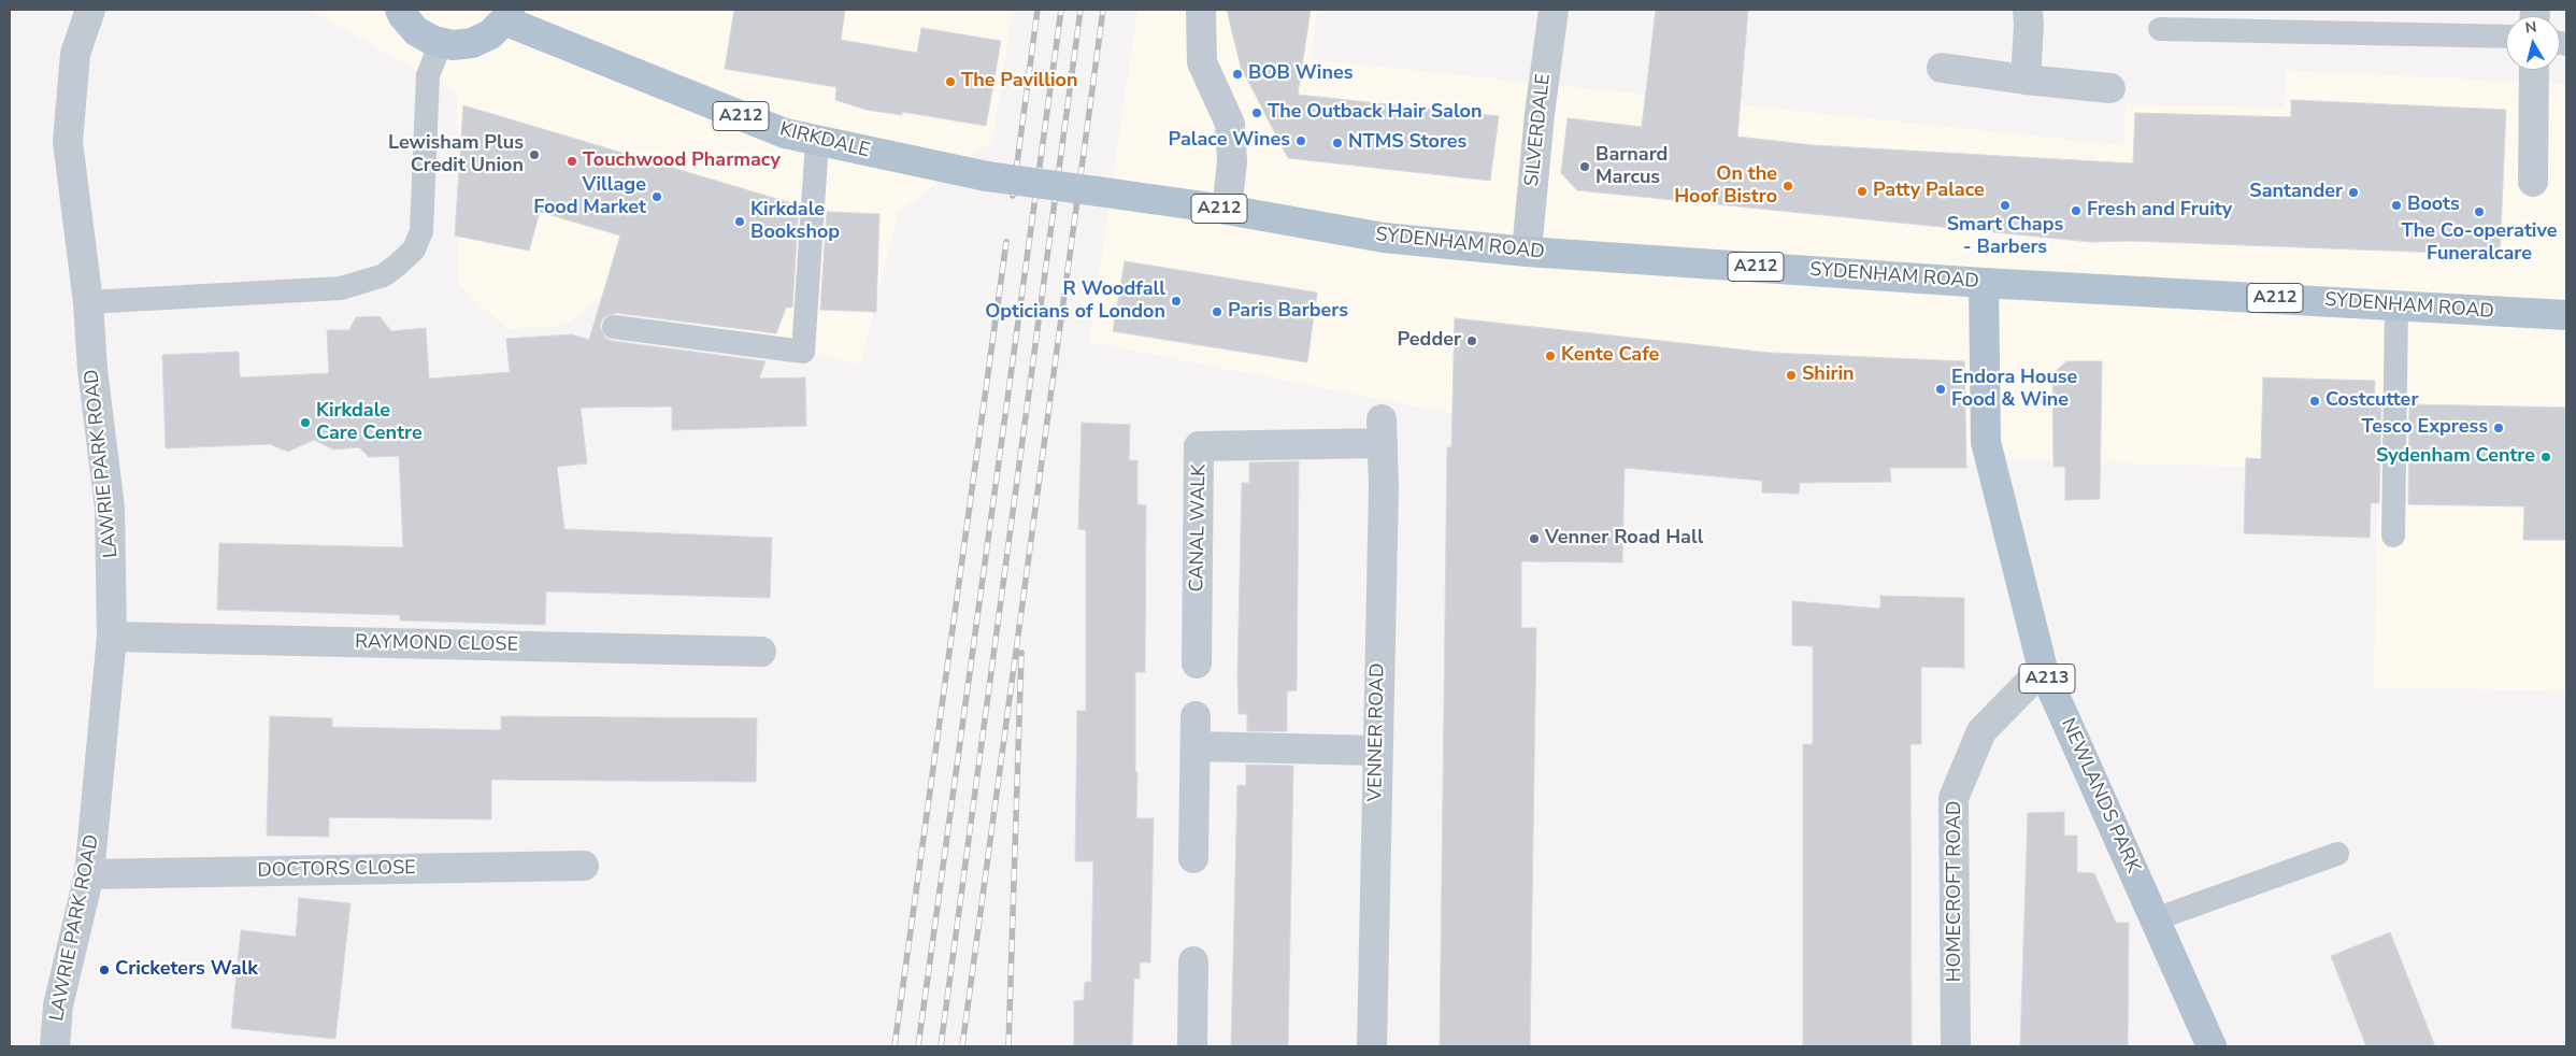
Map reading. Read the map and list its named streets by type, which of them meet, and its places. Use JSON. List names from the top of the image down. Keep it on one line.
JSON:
{"streets":{"main road":["A212","KIRKDALE","SYDENHAM ROAD","A213","NEWLANDS PARK"],"street":["SILVERDALE","LAWRIE PARK ROAD","CANAL WALK","RAYMOND CLOSE","VENNER ROAD","DOCTORS CLOSE","HOMECROFT ROAD"]},"crossings":[["A212","KIRKDALE"],["SILVERDALE","SYDENHAM ROAD"],["KIRKDALE","SYDENHAM ROAD"],["SYDENHAM ROAD","NEWLANDS PARK"],["LAWRIE PARK ROAD","RAYMOND CLOSE"],["LAWRIE PARK ROAD","DOCTORS CLOSE"],["CANAL WALK","VENNER ROAD"],["NEWLANDS PARK","HOMECROFT ROAD"]],"places":["BOB Wines","The Pavillion","The Outback Hair Salon","Palace Wines","NTMS Stores","Lewisham Plus Credit Union","Touchwood Pharmacy","Barnard Marcus","On the Hoof Bistro","Patty Palace","Santander","Village Food Market","Smart Chaps - Barbers","Boots","Fresh and Fruity","The Co-operative Funeralcare","Kirkdale Bookshop","R Woodfall Opticians of London","Paris Barbers","Pedder","Kente Cafe","Shirin","Endora House Food & Wine","Costcutter","Kirkdale Care Centre","Tesco Express","Sydenham Centre","Venner Road Hall","Cricketers Walk"],"north":"top"}
